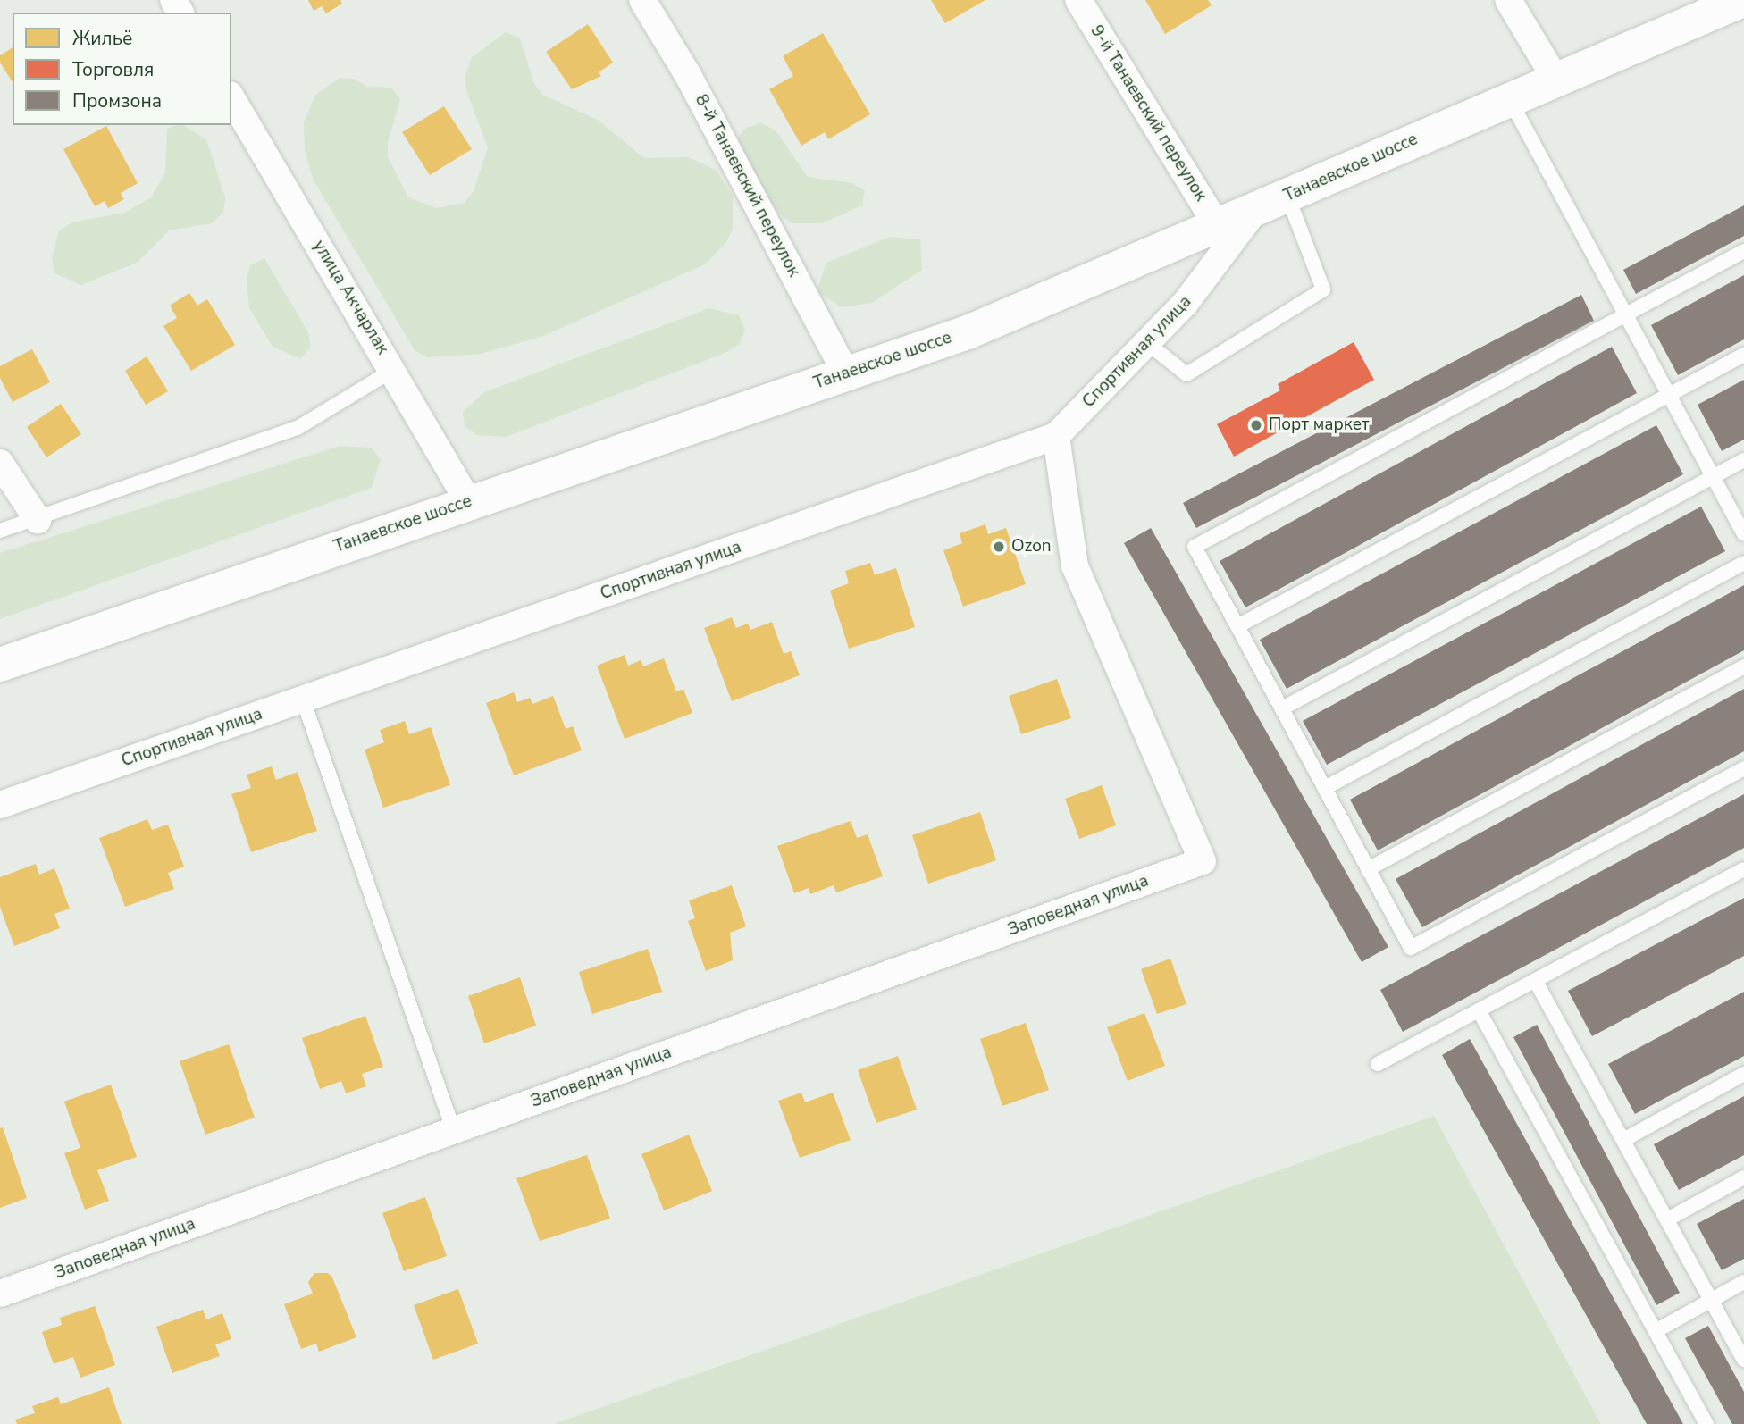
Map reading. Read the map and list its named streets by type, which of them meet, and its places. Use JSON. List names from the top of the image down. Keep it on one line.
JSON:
{"streets":{"street":["9-й Танаевский переулок","Танаевское шоссе","8-й Танаевский переулок","улица Акчарлак","Спортивная улица","Заповедная улица"]},"crossings":[["9-й Танаевский переулок","Танаевское шоссе"],["Танаевское шоссе","8-й Танаевский переулок"],["Танаевское шоссе","улица Акчарлак"],["Танаевское шоссе","Спортивная улица"],["Спортивная улица","Заповедная улица"]],"places":["Порт маркет","Ozon"],"legend":["Жильё","Торговля","Промзона"]}
